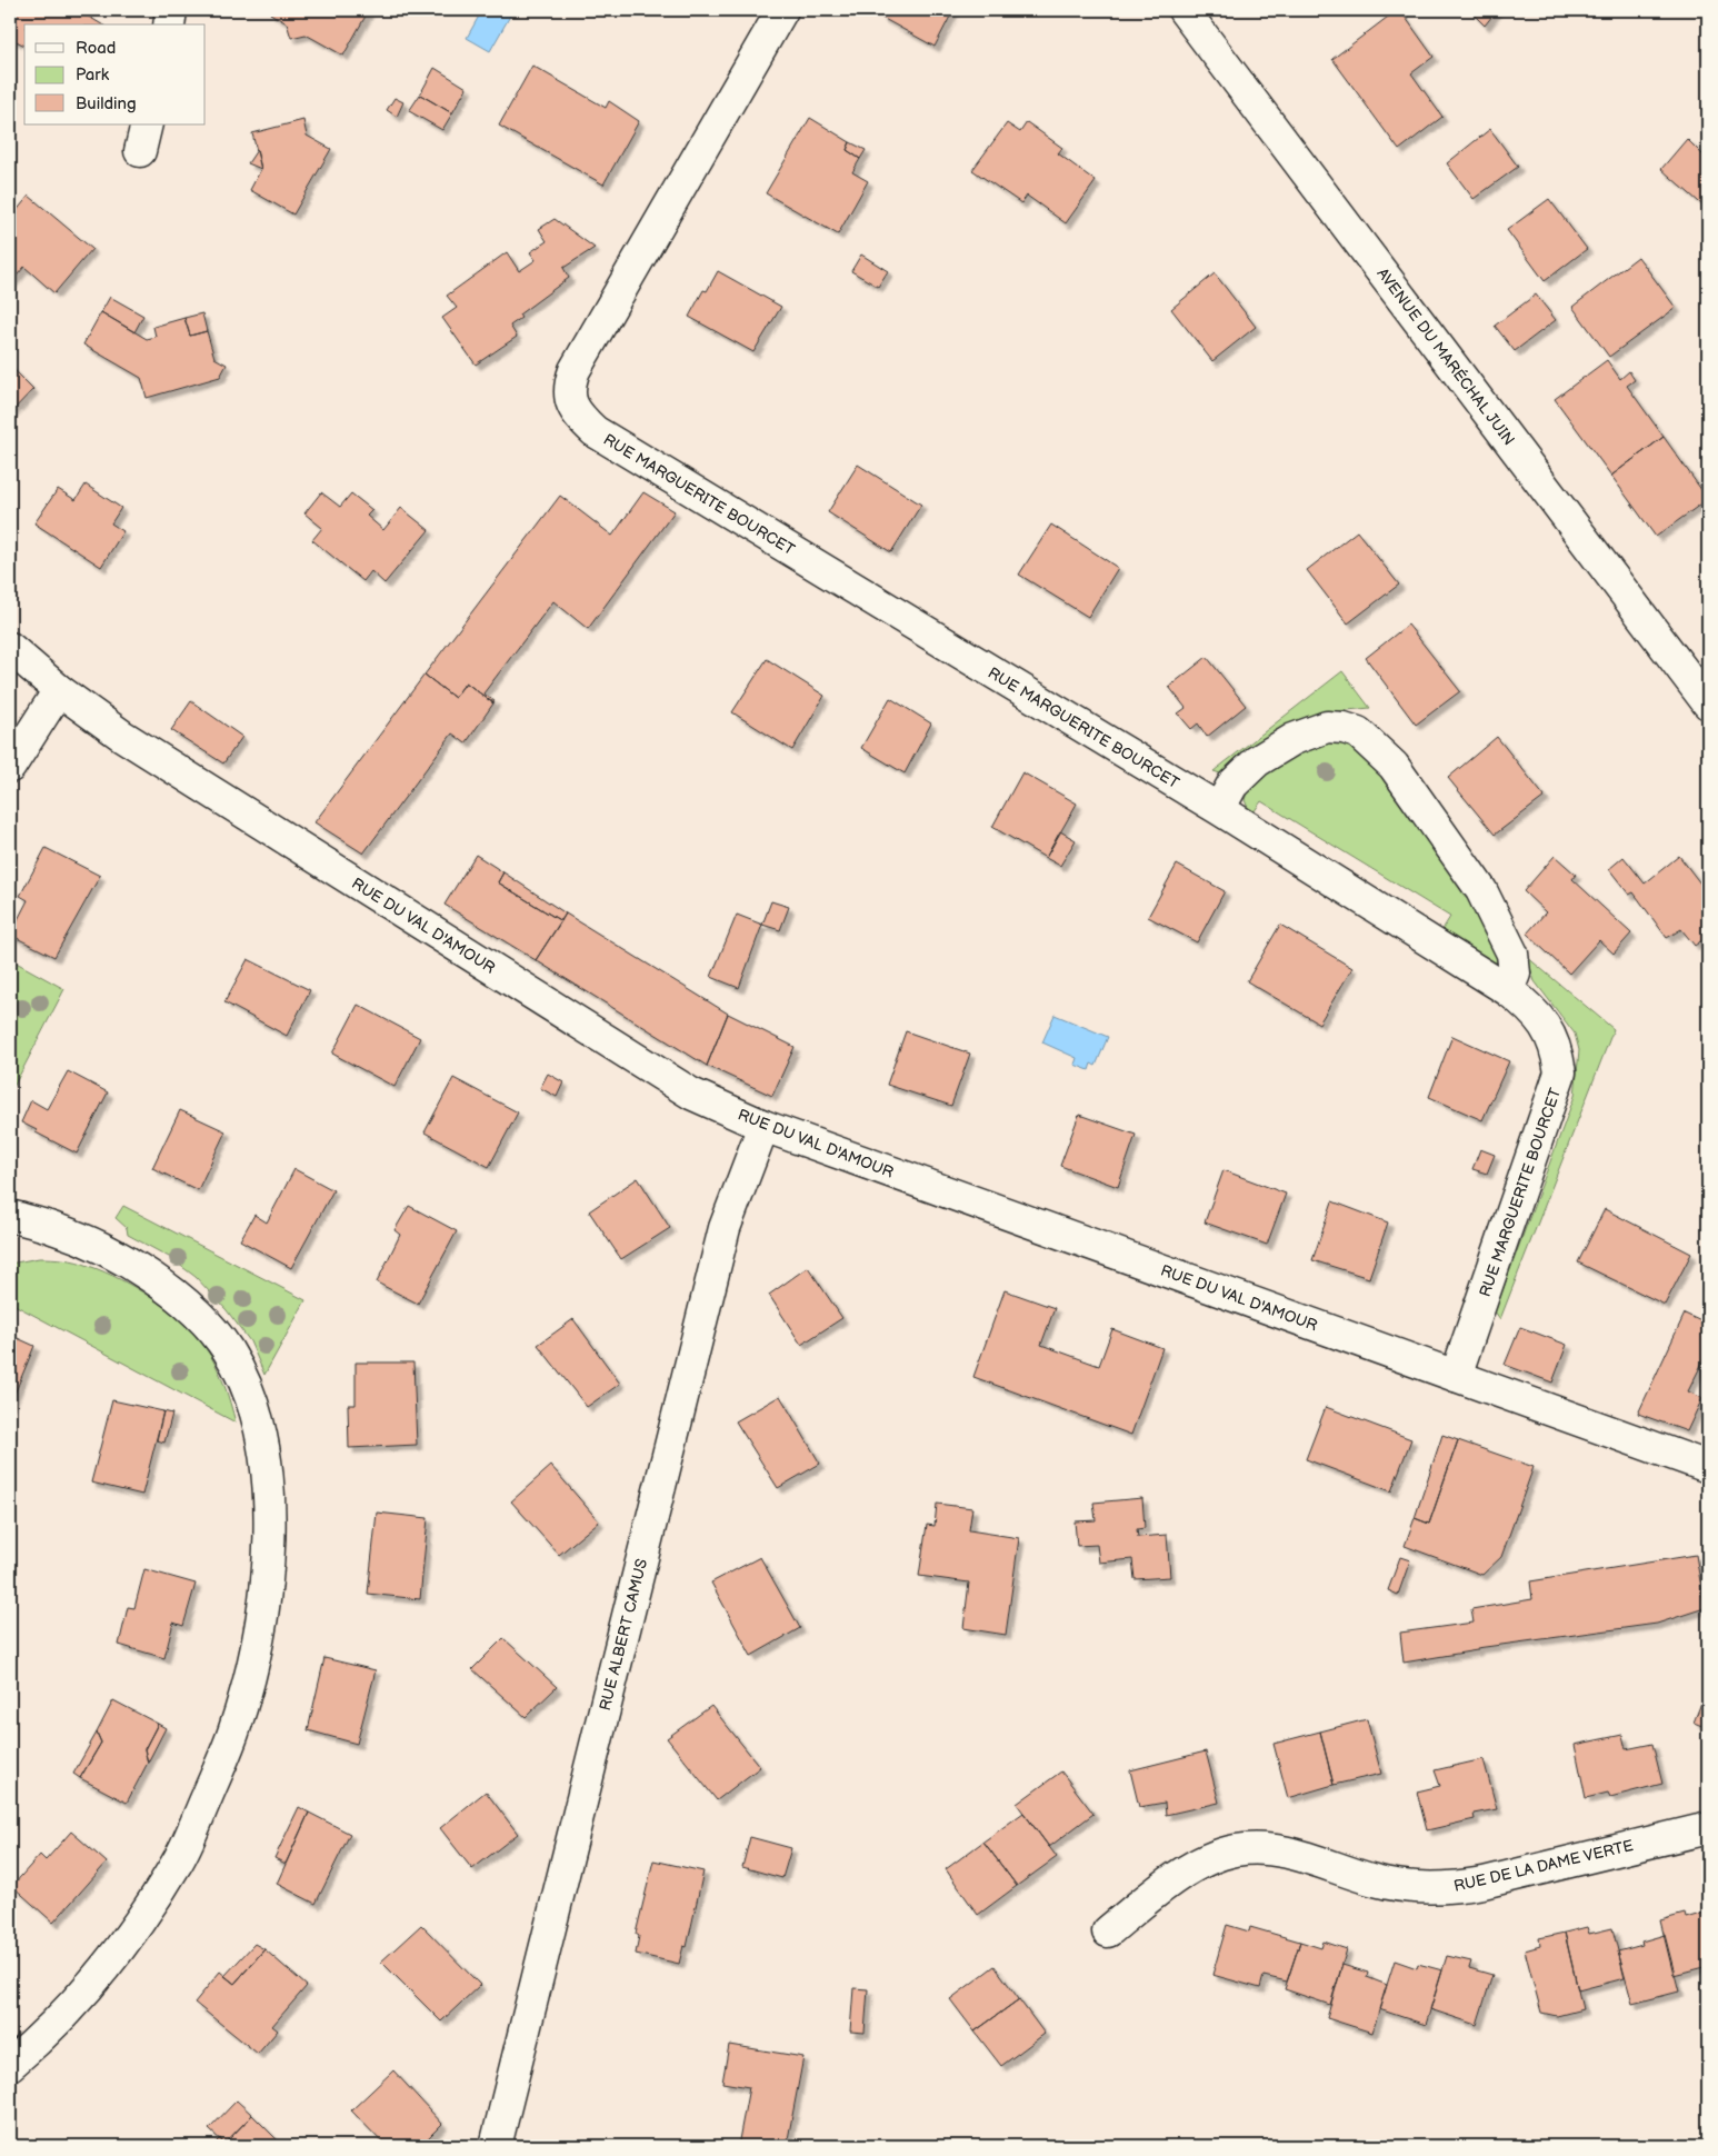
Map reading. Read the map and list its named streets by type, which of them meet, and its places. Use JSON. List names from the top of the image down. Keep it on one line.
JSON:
{"streets":{"street":["AVENUE DU MARÉCHAL JUIN","RUE MARGUERITE BOURCET","RUE DU VAL D'AMOUR","RUE ALBERT CAMUS","RUE DE LA DAME VERTE"]},"crossings":[["RUE MARGUERITE BOURCET","RUE DU VAL D'AMOUR"],["RUE DU VAL D'AMOUR","RUE ALBERT CAMUS"]],"legend":["Road","Park","Building"]}
